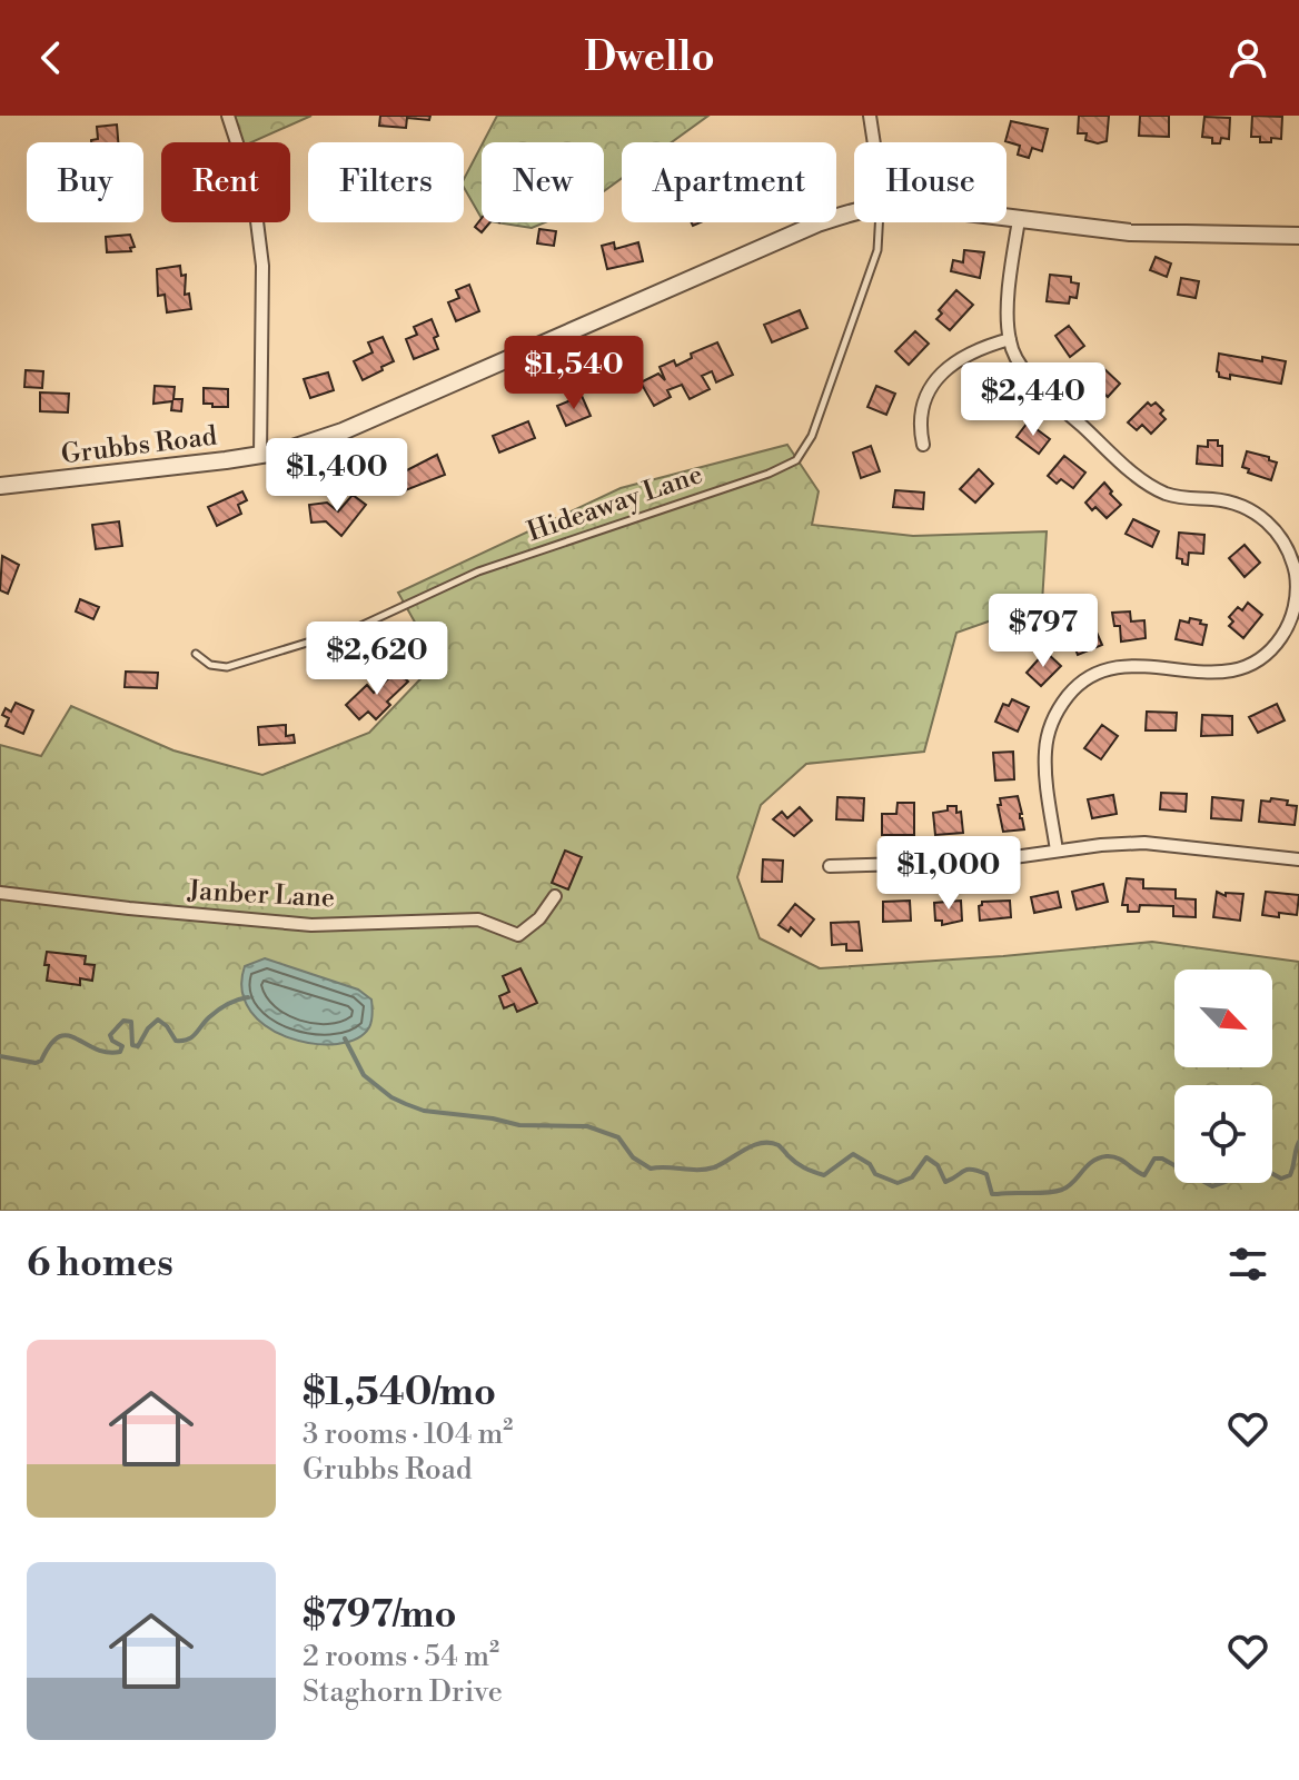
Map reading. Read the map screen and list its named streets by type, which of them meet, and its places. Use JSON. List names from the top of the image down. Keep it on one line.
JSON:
{"streets":{"street":["Grubbs Road","Janber Lane"],"lane":["Hideaway Lane"]},"north":"bottom right","page":{"header":"Dwello","chip":["Buy","Rent","Filters","New","Apartment","House"],"price":["$1,540","$2,440","$1,400","$797","$2,620","$1,000"],"heading":"6 homes","list":[{"name":"$1,540/mo","note":"3 rooms · 104 m² · Grubbs Road"},{"name":"$797/mo","note":"2 rooms · 54 m² · Staghorn Drive"}]}}
